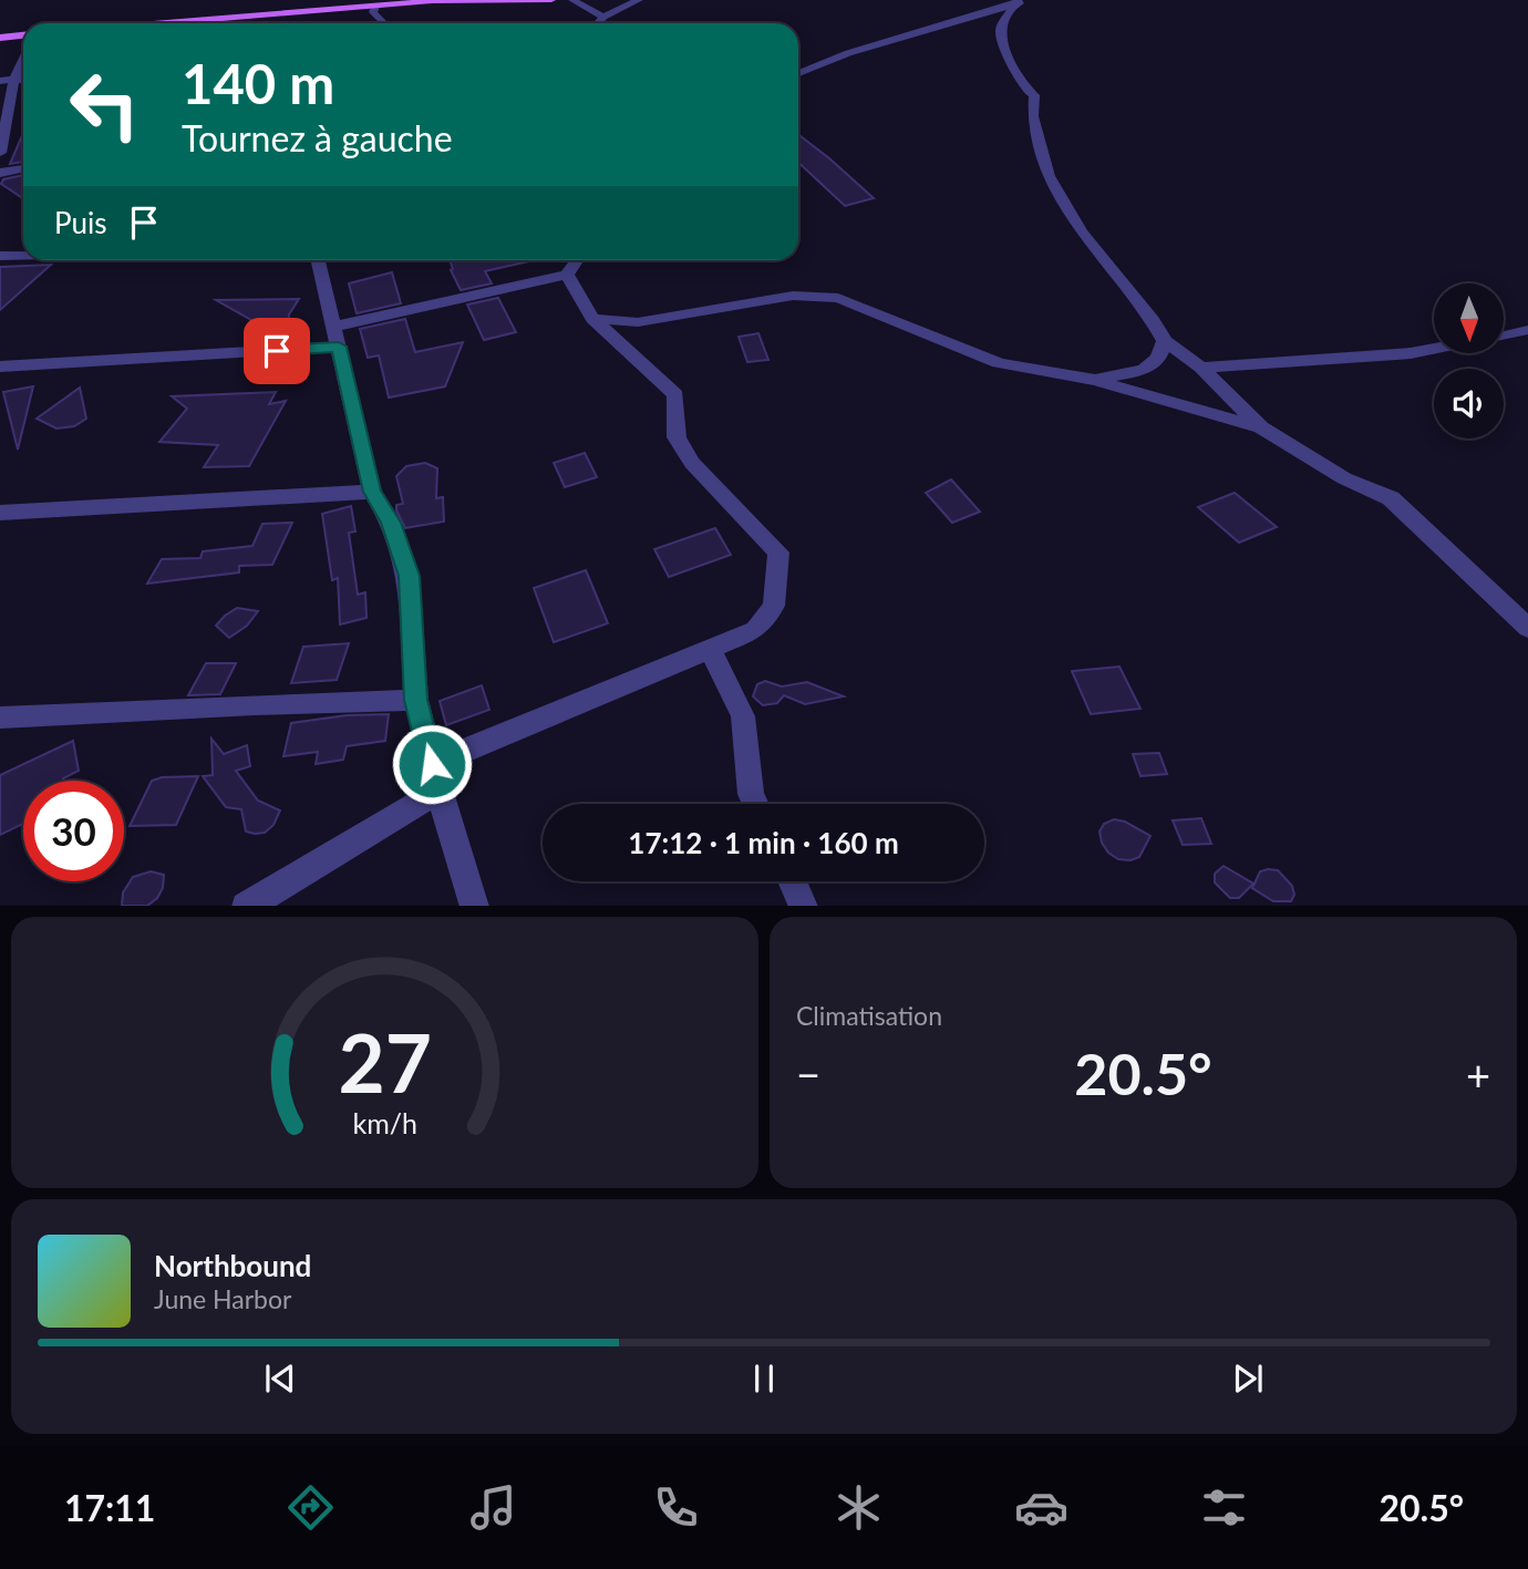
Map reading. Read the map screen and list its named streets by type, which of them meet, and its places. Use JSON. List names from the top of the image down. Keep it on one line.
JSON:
{"north":"bottom","page":{"turn":["140 m","Tournez à gauche"],"then":"Puis","limit":"30","trip":"17:12 · 1 min · 160 m","tile":"Climatisation","heat":["−","20.5°","+"],"song":["Northbound","June Harbor"],"tabs":["17:11","20.5°"],"gauge":["27","km/h"]}}
